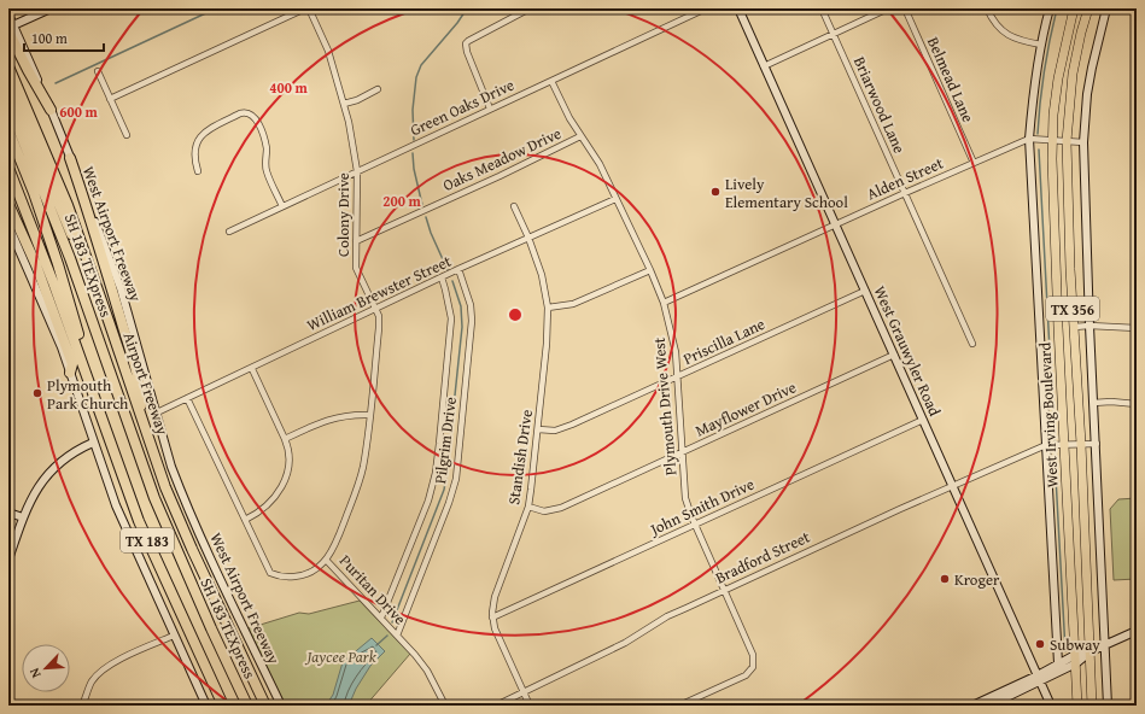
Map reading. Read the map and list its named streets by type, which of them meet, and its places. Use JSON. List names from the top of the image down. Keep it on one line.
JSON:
{"streets":{"highway":["SH 183 TEXpress","Airport Freeway","TX 183"],"main road":["West Airport Freeway","TX 356","West Grauwyler Road","West Irving Boulevard"],"street":["Belmead Lane","Briarwood Lane","Green Oaks Drive","Oaks Meadow Drive","Alden Street","Colony Drive","William Brewster Street","Priscilla Lane","Plymouth Drive West","Mayflower Drive","Pilgrim Drive","Standish Drive","John Smith Drive","Bradford Street","Puritan Drive"]},"crossings":[["Belmead Lane","Alden Street"],["Briarwood Lane","Alden Street"],["Green Oaks Drive","Colony Drive"],["Green Oaks Drive","Plymouth Drive West"],["Oaks Meadow Drive","Colony Drive"],["Oaks Meadow Drive","Plymouth Drive West"],["Alden Street","West Grauwyler Road"],["Alden Street","Plymouth Drive West"],["Alden Street","West Irving Boulevard"],["Colony Drive","William Brewster Street"],["Colony Drive","Puritan Drive"],["West Airport Freeway","William Brewster Street"],["William Brewster Street","Plymouth Drive West"],["William Brewster Street","Pilgrim Drive"],["William Brewster Street","Standish Drive"],["William Brewster Street","Puritan Drive"],["Priscilla Lane","West Grauwyler Road"],["Priscilla Lane","Plymouth Drive West"],["Priscilla Lane","Standish Drive"],["West Grauwyler Road","Mayflower Drive"],["West Grauwyler Road","John Smith Drive"],["West Grauwyler Road","Bradford Street"],["Plymouth Drive West","Mayflower Drive"],["Plymouth Drive West","John Smith Drive"],["Plymouth Drive West","Bradford Street"],["Mayflower Drive","Standish Drive"],["West Irving Boulevard","Bradford Street"],["Pilgrim Drive","Puritan Drive"],["Standish Drive","John Smith Drive"],["Standish Drive","Bradford Street"]],"parks":["Jaycee Park"],"places":["Lively Elementary School","Plymouth Park Church","Kroger","Subway"],"scale_bar":"100 m","north":"bottom left","rings":["400 m","600 m","200 m"]}
